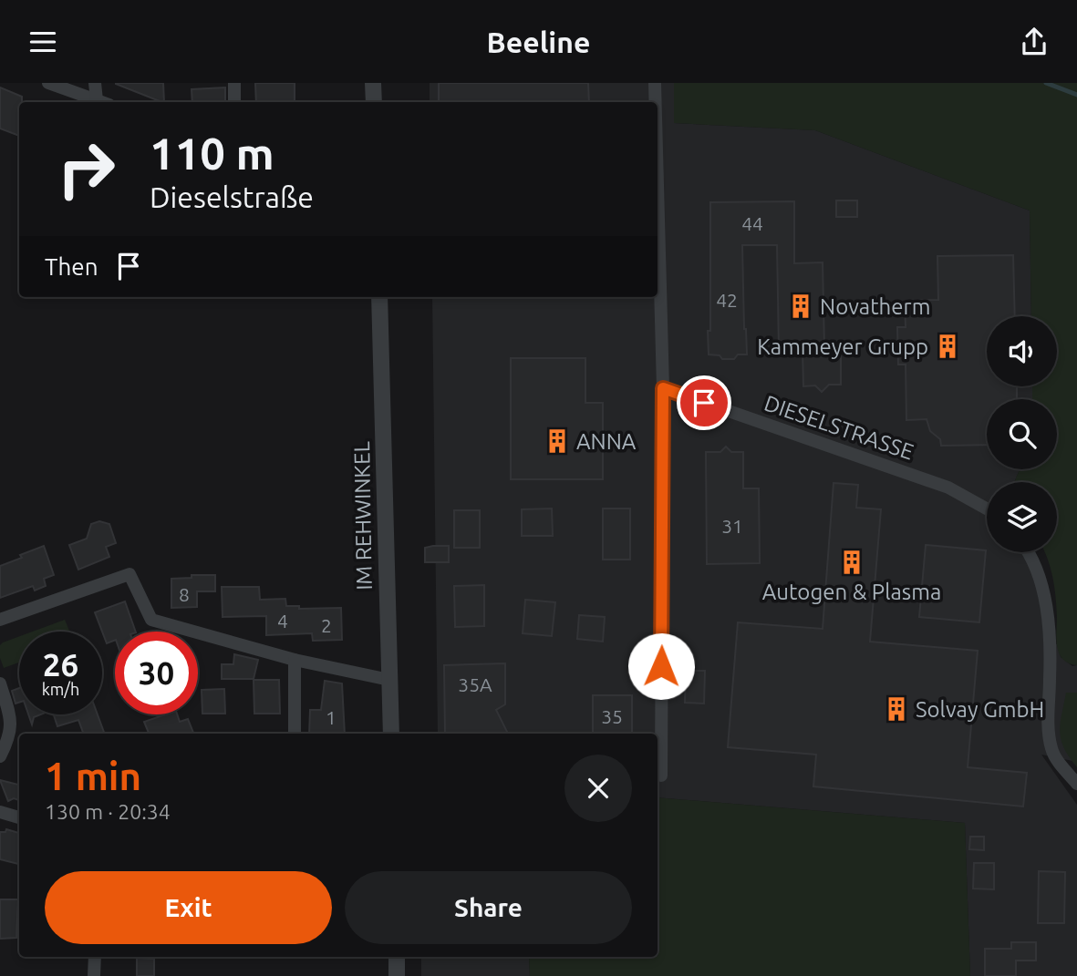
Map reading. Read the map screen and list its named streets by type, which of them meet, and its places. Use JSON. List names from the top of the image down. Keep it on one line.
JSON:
{"streets":{"street":["DIESELSTRASSE","IM REHWINKEL"]},"places":{"building":["Novatherm","Kammeyer Grupp","ANNA","Autogen & Plasma","Solvay GmbH"]},"house_numbers":["44","42","31","8","4","2","35A","35","1"],"page":{"header":"Beeline","turn":["110 m","Dieselstraße"],"then":"Then","speed":"26 km/h","limit":"30","heading":["1 min","130 m · 20:34"],"buttons":["Exit","Share"]}}
